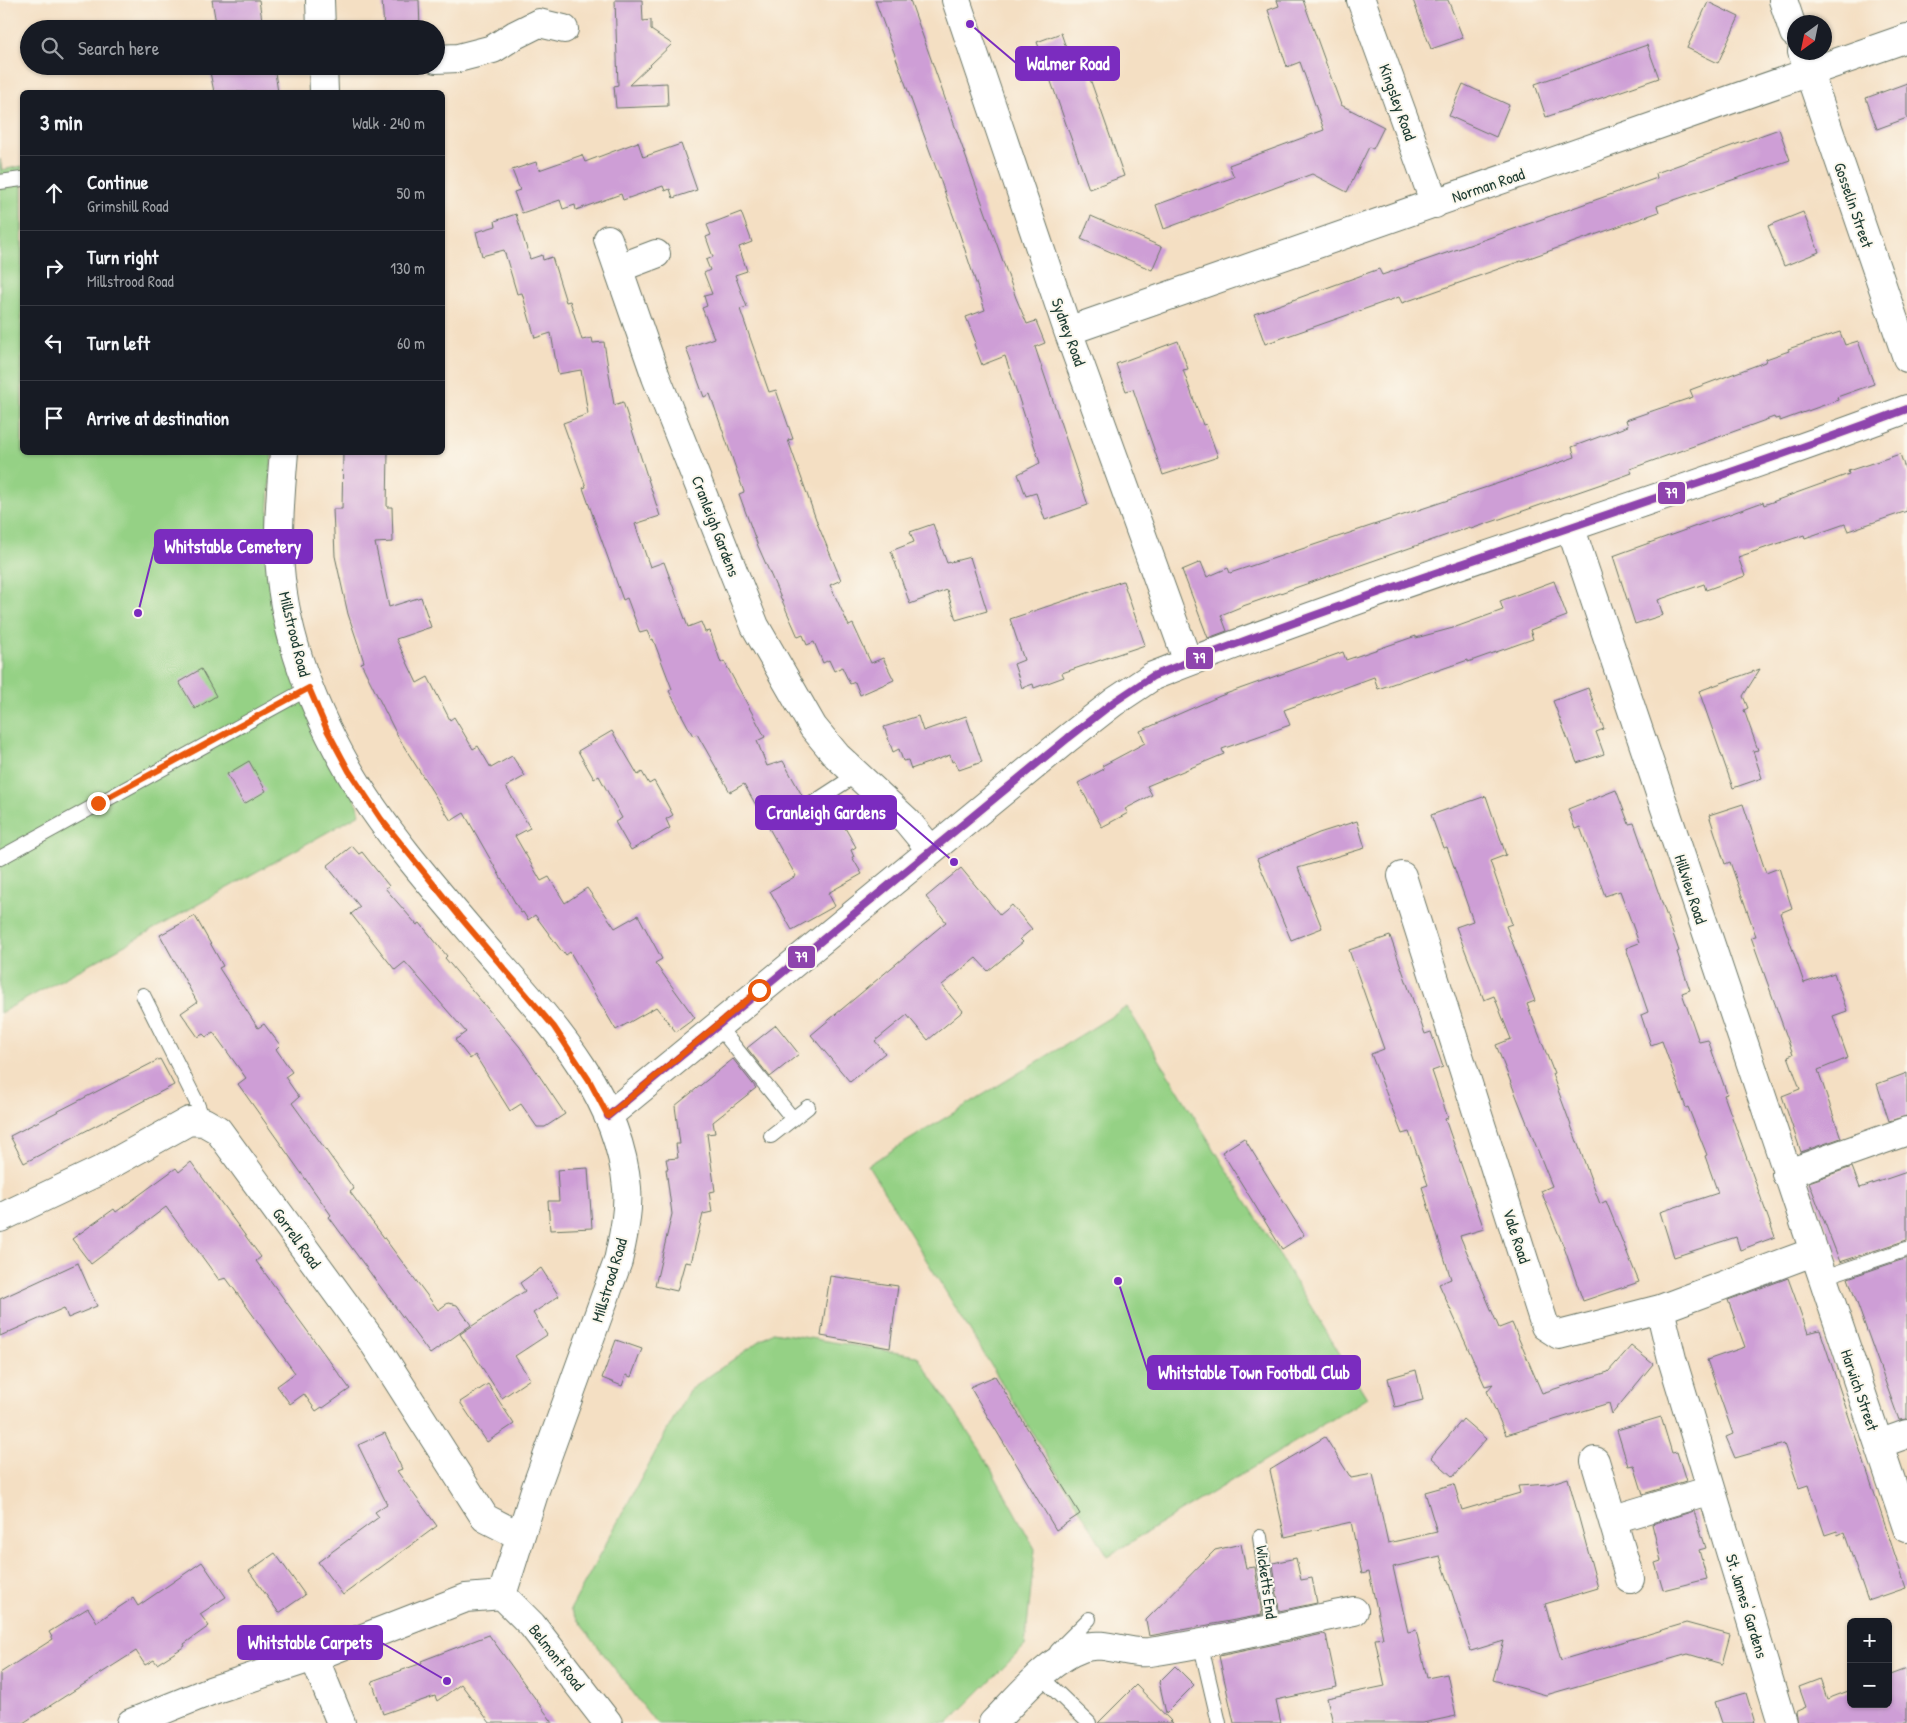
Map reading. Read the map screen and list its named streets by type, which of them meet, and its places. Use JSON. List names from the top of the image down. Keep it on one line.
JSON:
{"streets":{"street":["Kingsley Road","Norman Road","Gosselin Street","Sydney Road","Cranleigh Gardens","Millstrood Road","Hillview Road","Vale Road","Gorrell Road","Harwich Street","Wicketts End","St. James' Gardens","Belmont Road"]},"crossings":[["Kingsley Road","Norman Road"],["Norman Road","Gosselin Street"],["Norman Road","Sydney Road"],["Millstrood Road","Gorrell Road"],["Millstrood Road","Belmont Road"],["Hillview Road","Vale Road"],["Hillview Road","Harwich Street"],["Vale Road","Harwich Street"],["Vale Road","St. James' Gardens"]],"places":["Walmer Road","Whitstable Cemetery","Cranleigh Gardens","Whitstable Town Football Club","Whitstable Carpets"],"lines":["transit line 79"],"north":"bottom left","page":{"search":"Search here","heading":["3 min","Walk · 240 m"],"list":[["Continue","Grimshill Road","50 m"],["Turn right","Millstrood Road","130 m"],["Turn left","60 m"],"Arrive at destination"],"map_buttons":["+","−"]}}
